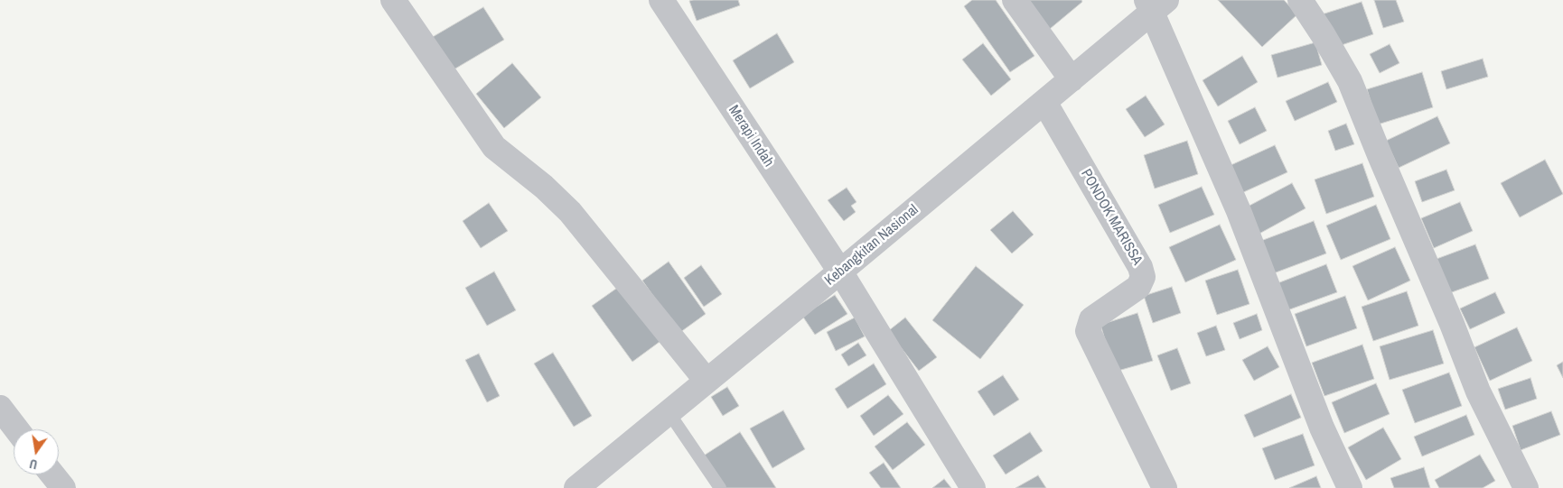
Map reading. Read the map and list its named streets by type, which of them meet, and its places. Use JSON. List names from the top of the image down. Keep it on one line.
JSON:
{"streets":{"street":["Merapi Indah","PONDOK MARISSA","Kebangkitan Nasional"]},"crossings":[["Merapi Indah","Kebangkitan Nasional"],["PONDOK MARISSA","Kebangkitan Nasional"]],"north":"bottom"}
